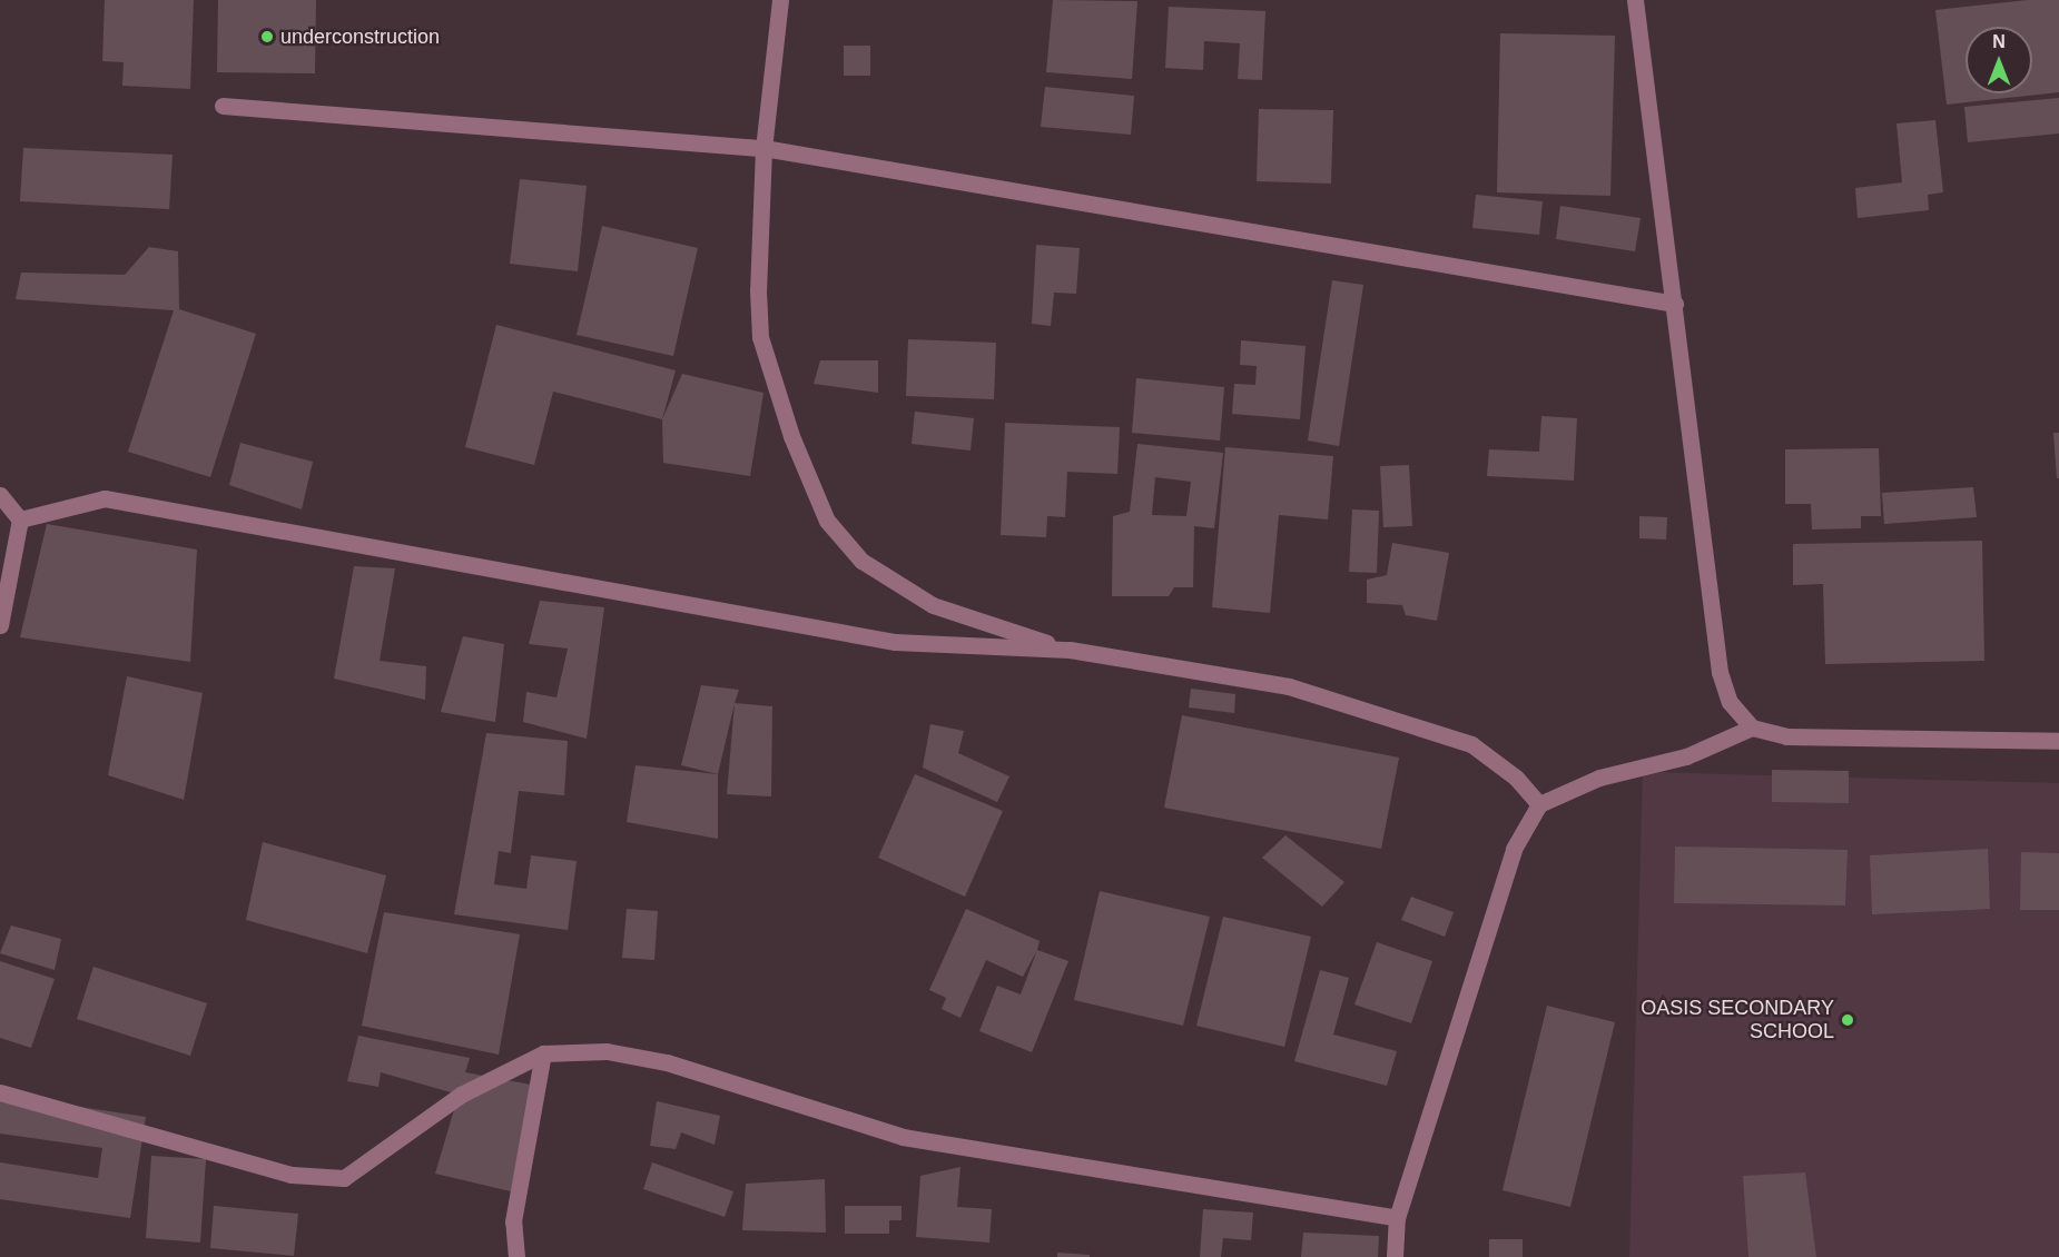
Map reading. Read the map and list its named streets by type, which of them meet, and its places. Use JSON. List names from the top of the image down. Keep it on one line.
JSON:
{"places":["underconstruction","OASIS SECONDARY SCHOOL"],"north":"top"}
